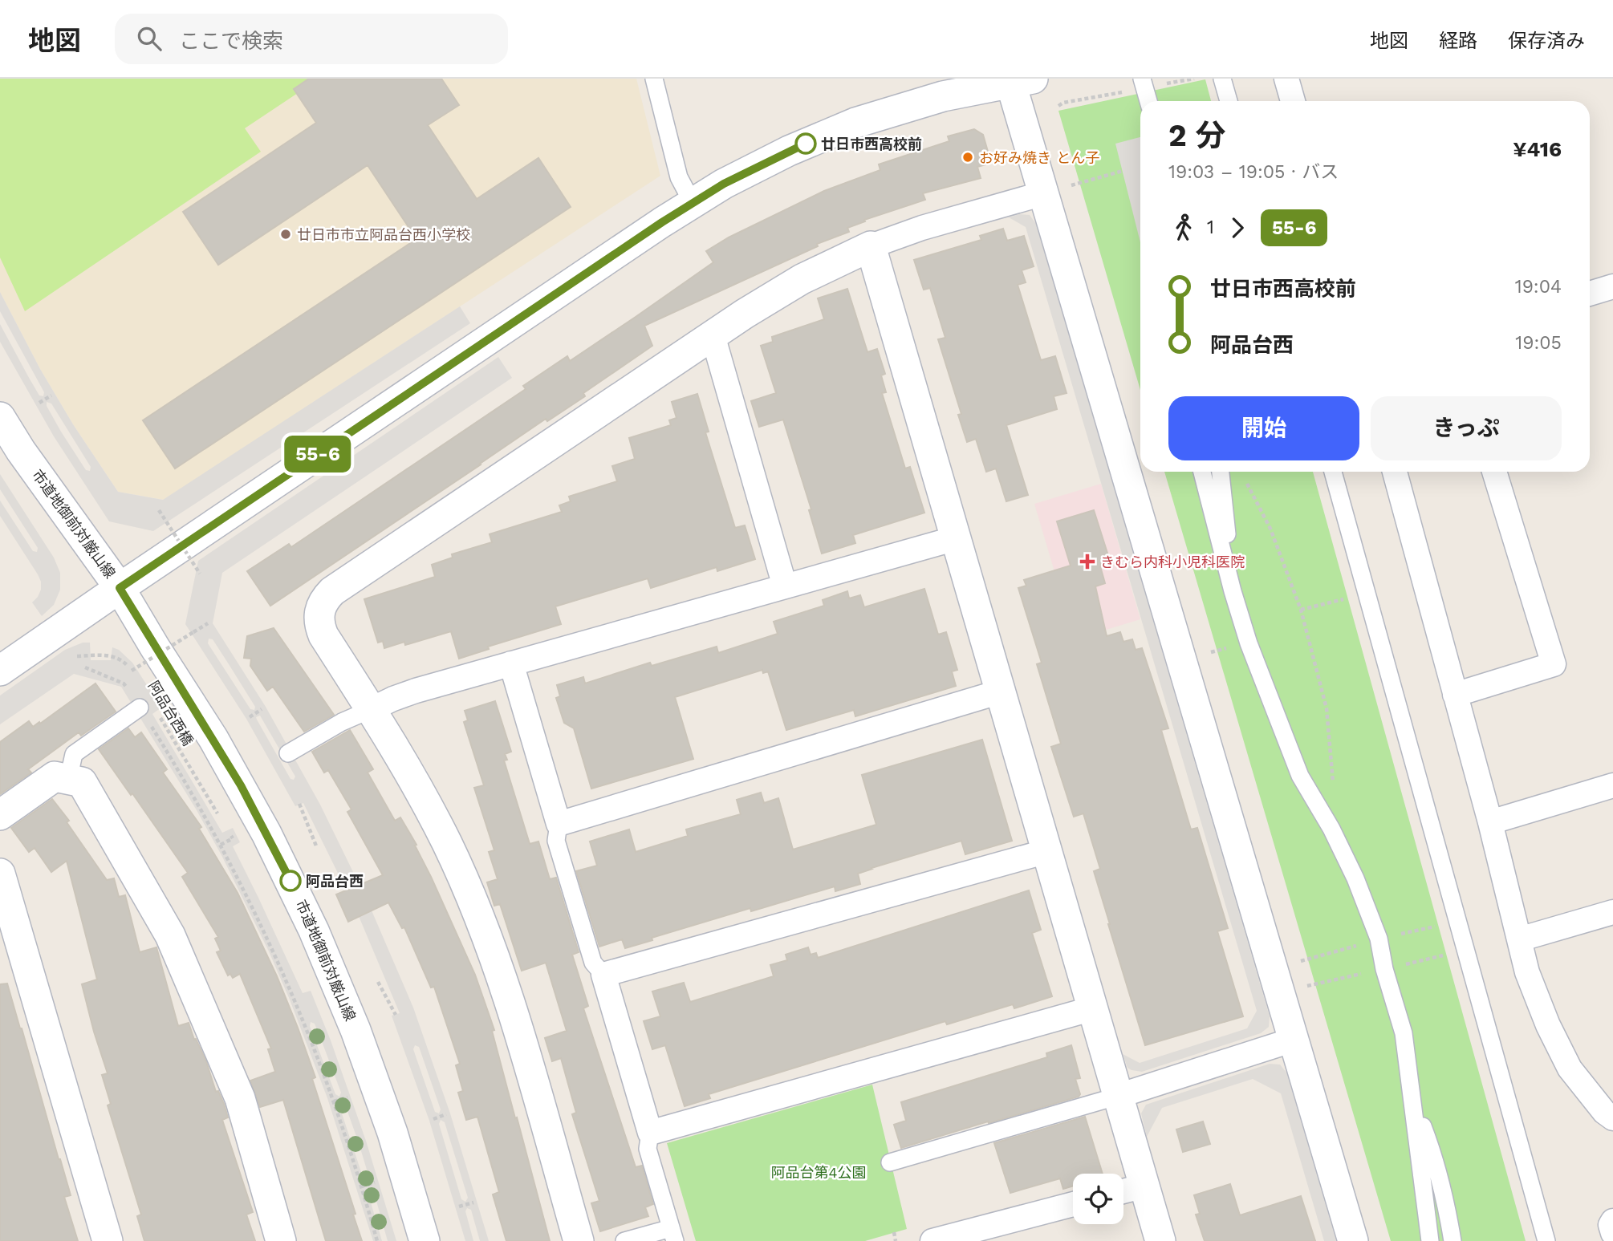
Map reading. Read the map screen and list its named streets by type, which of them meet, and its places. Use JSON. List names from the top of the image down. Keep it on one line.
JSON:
{"streets":{"street":["市道地御前対厳山線"],"path":["阿品台西橋"]},"parks":["阿品台第4公園"],"places":{"other":["廿日市西高校前","お好み焼き とん子","廿日市市立阿品台西小学校","阿品台西"],"health":["きむら内科小児科医院"]},"lines":["bus line 55-6"],"page":{"header":"地図","search":"ここで検索","nav":["地図","経路","保存済み"],"on_map":"55-6","heading":["2 分","19:03 – 19:05 · バス","¥416"],"legs":["1","55-6"],"list":[{"name":"廿日市西高校前","value":"19:04"},{"name":"阿品台西","value":"19:05"}],"buttons":["開始","きっぷ"]}}
